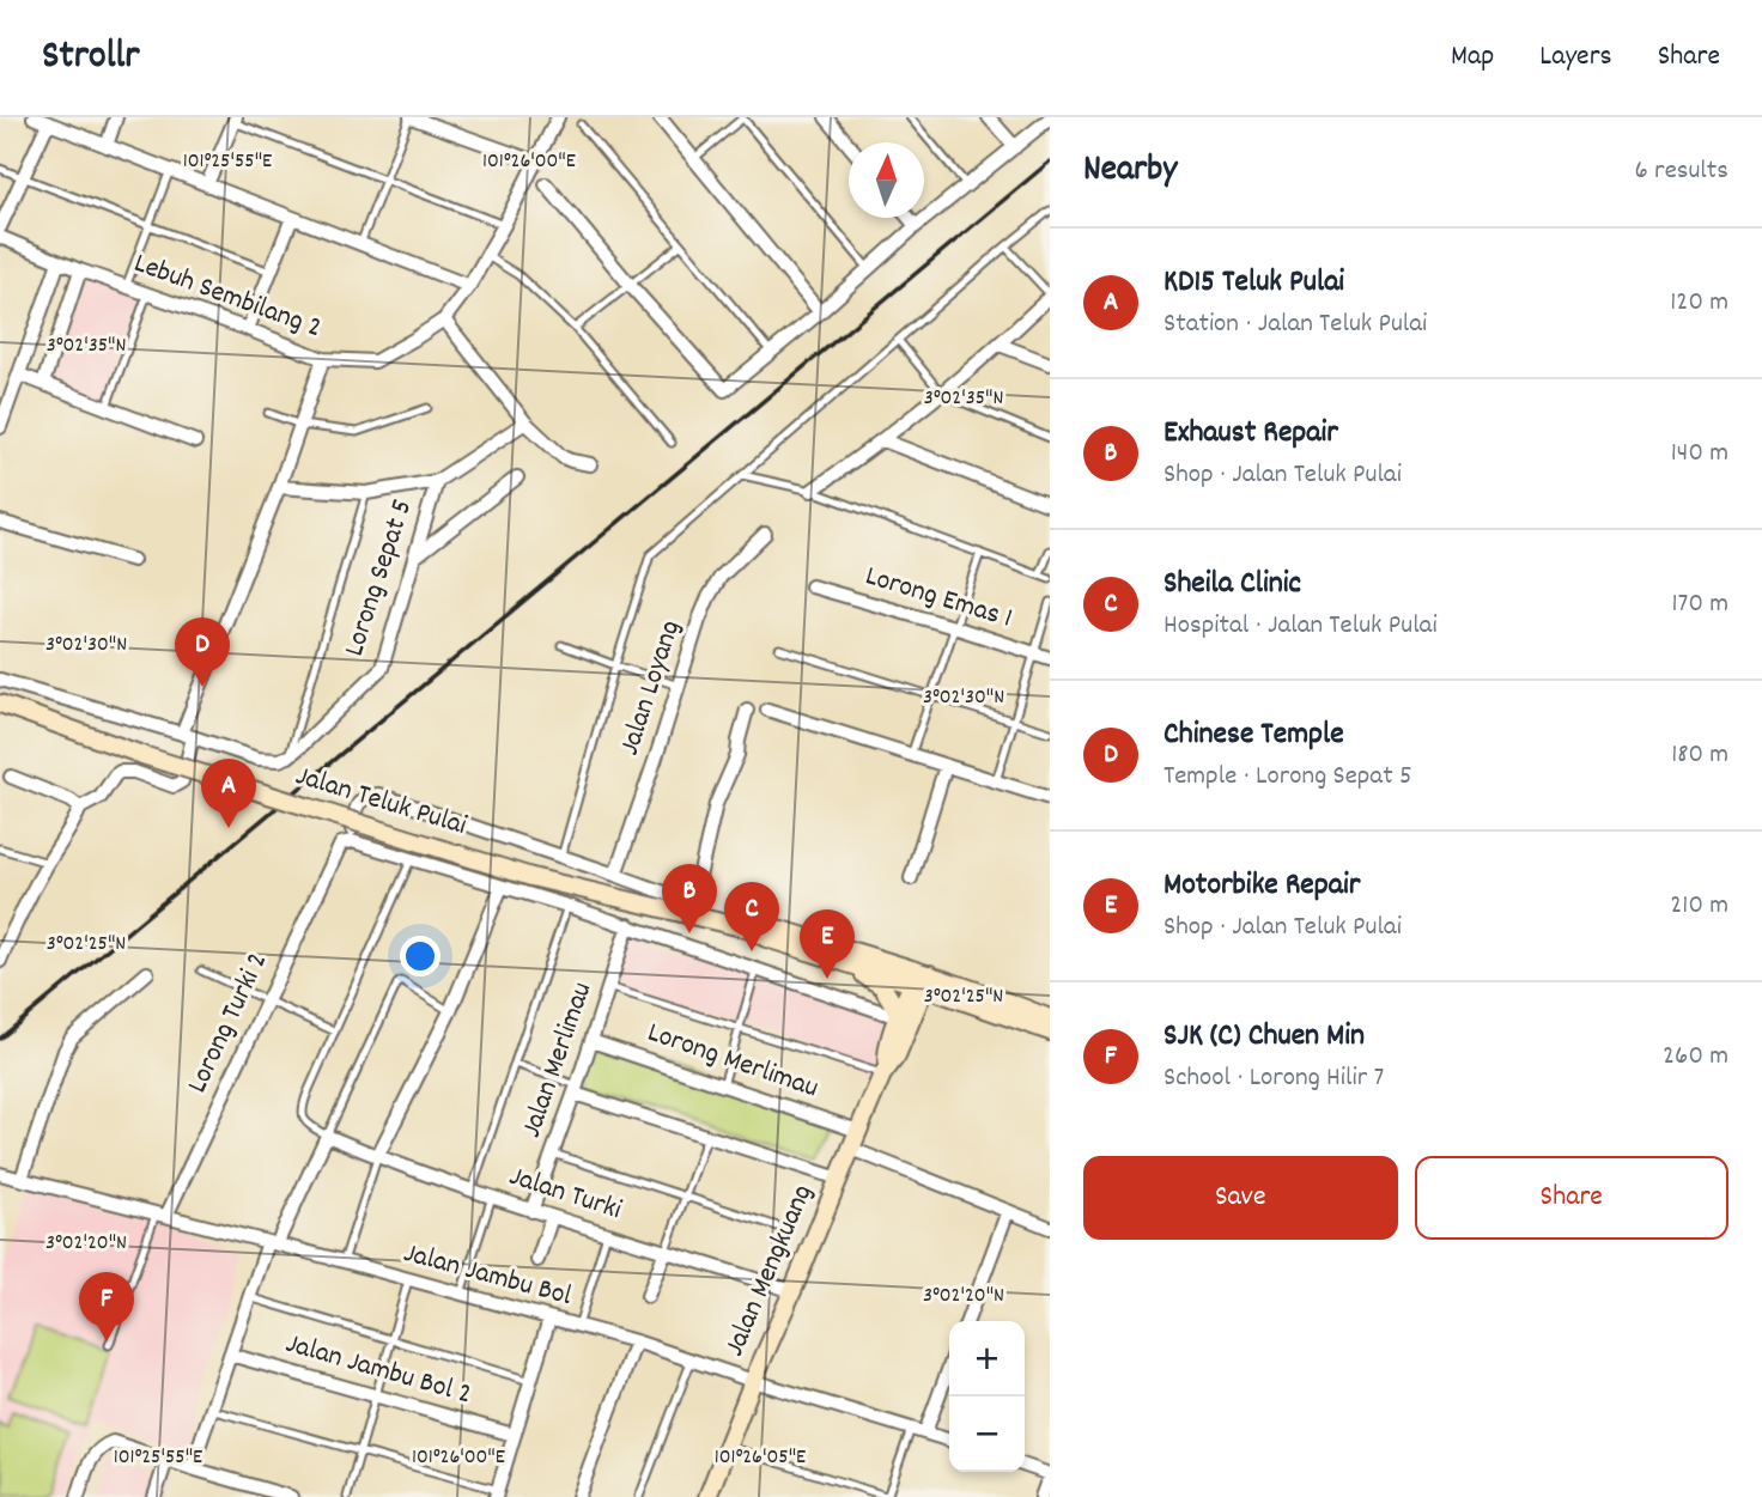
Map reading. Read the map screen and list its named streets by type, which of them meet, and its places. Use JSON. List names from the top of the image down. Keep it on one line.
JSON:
{"streets":{"main road":["Jalan Teluk Pulai","Jalan Mengkuang"],"street":["Lebuh Sembilang 2","Lorong Sepat 5","Lorong Emas 1","Jalan Loyang","Lorong Turki 2","Jalan Merlimau","Lorong Merlimau","Jalan Turki","Jalan Jambu Bol","Jalan Jambu Bol 2"]},"crossings":[["Jalan Teluk Pulai","Jalan Mengkuang"],["Lorong Turki 2","Jalan Jambu Bol"],["Jalan Merlimau","Lorong Merlimau"],["Jalan Merlimau","Jalan Turki"],["Lorong Merlimau","Jalan Mengkuang"],["Jalan Turki","Jalan Mengkuang"],["Jalan Mengkuang","Jalan Jambu Bol"]],"north":"top","page":{"header":"Strollr","nav":["Map","Layers","Share"],"heading":["Nearby","6 results"],"list":[{"mark":"A","name":"KD15 Teluk Pulai","note":"Station · Jalan Teluk Pulai","value":"120 m"},{"mark":"B","name":"Exhaust Repair","note":"Shop · Jalan Teluk Pulai","value":"140 m"},{"mark":"C","name":"Sheila Clinic","note":"Hospital · Jalan Teluk Pulai","value":"170 m"},{"mark":"D","name":"Chinese Temple","note":"Temple · Lorong Sepat 5","value":"180 m"},{"mark":"E","name":"Motorbike Repair","note":"Shop · Jalan Teluk Pulai","value":"210 m"},{"mark":"F","name":"SJK (C) Chuen Min","note":"School · Lorong Hilir 7","value":"260 m"}],"pins":["D","A","B","C","E","F"],"buttons":["Save","Share"],"map_buttons":["+","−"]},"coordinates":["101°25'55\"E","101°26'00\"E","3°02'35\"N","3°02'30\"N","3°02'25\"N","3°02'20\"N","101°26'05\"E"]}
